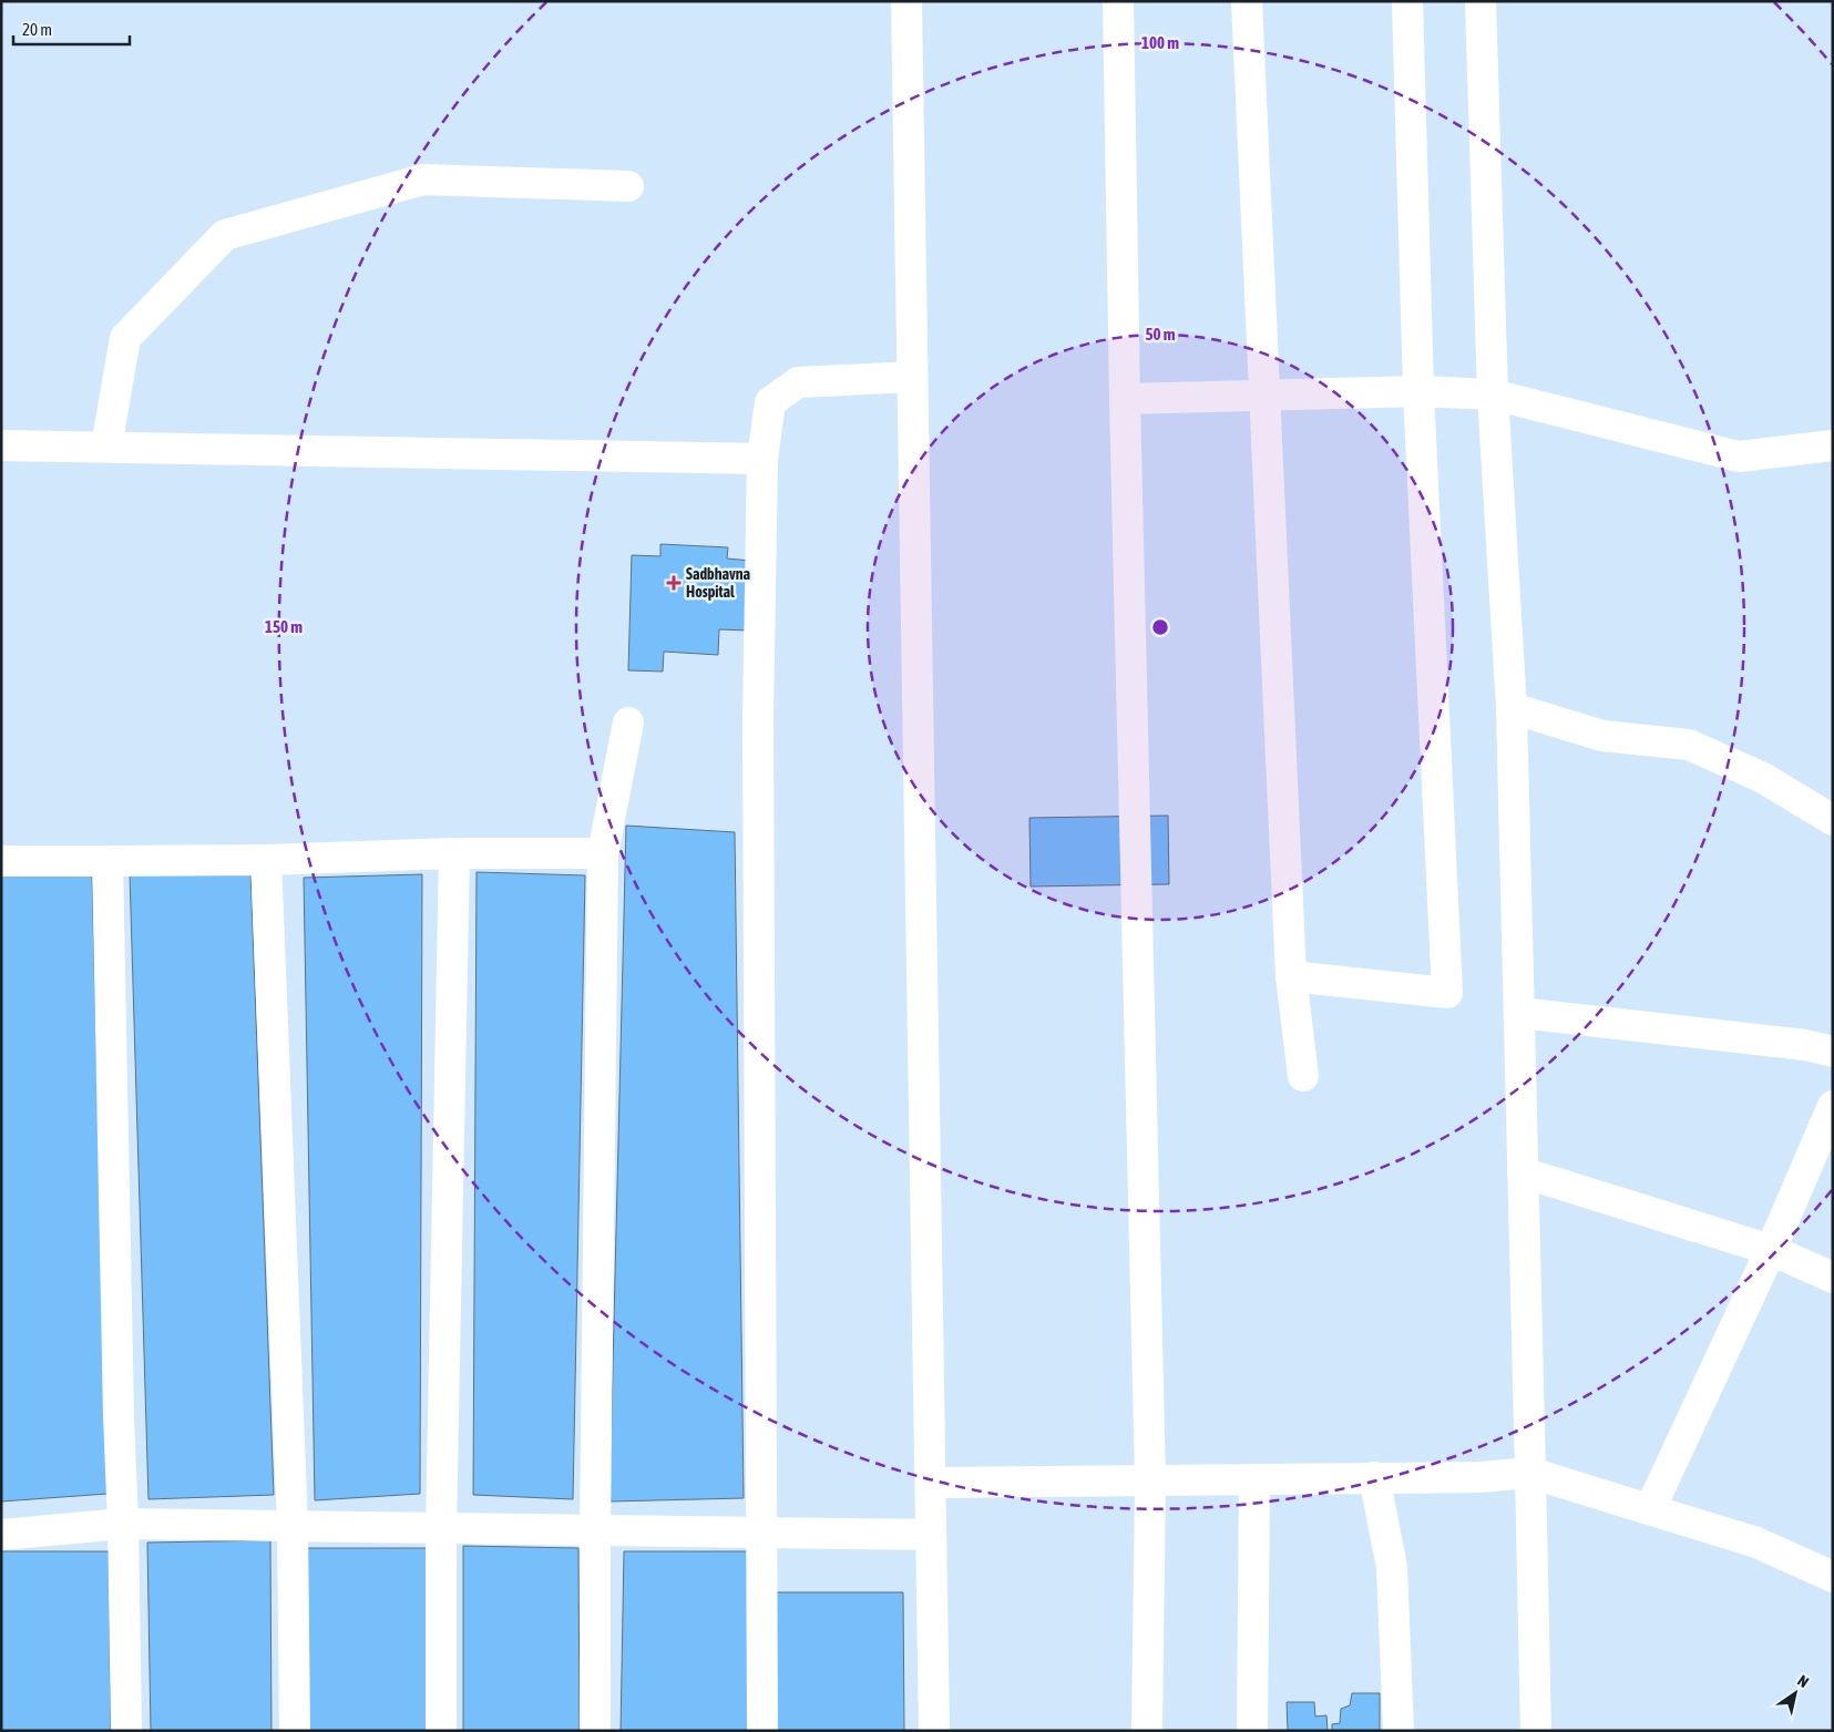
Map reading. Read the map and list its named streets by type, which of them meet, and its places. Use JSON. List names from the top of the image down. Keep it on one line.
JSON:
{"places":{"health":["Sadbhavna Hospital"]},"scale_bar":"20 m","north":"top right","rings":["100 m","50 m","150 m"]}
